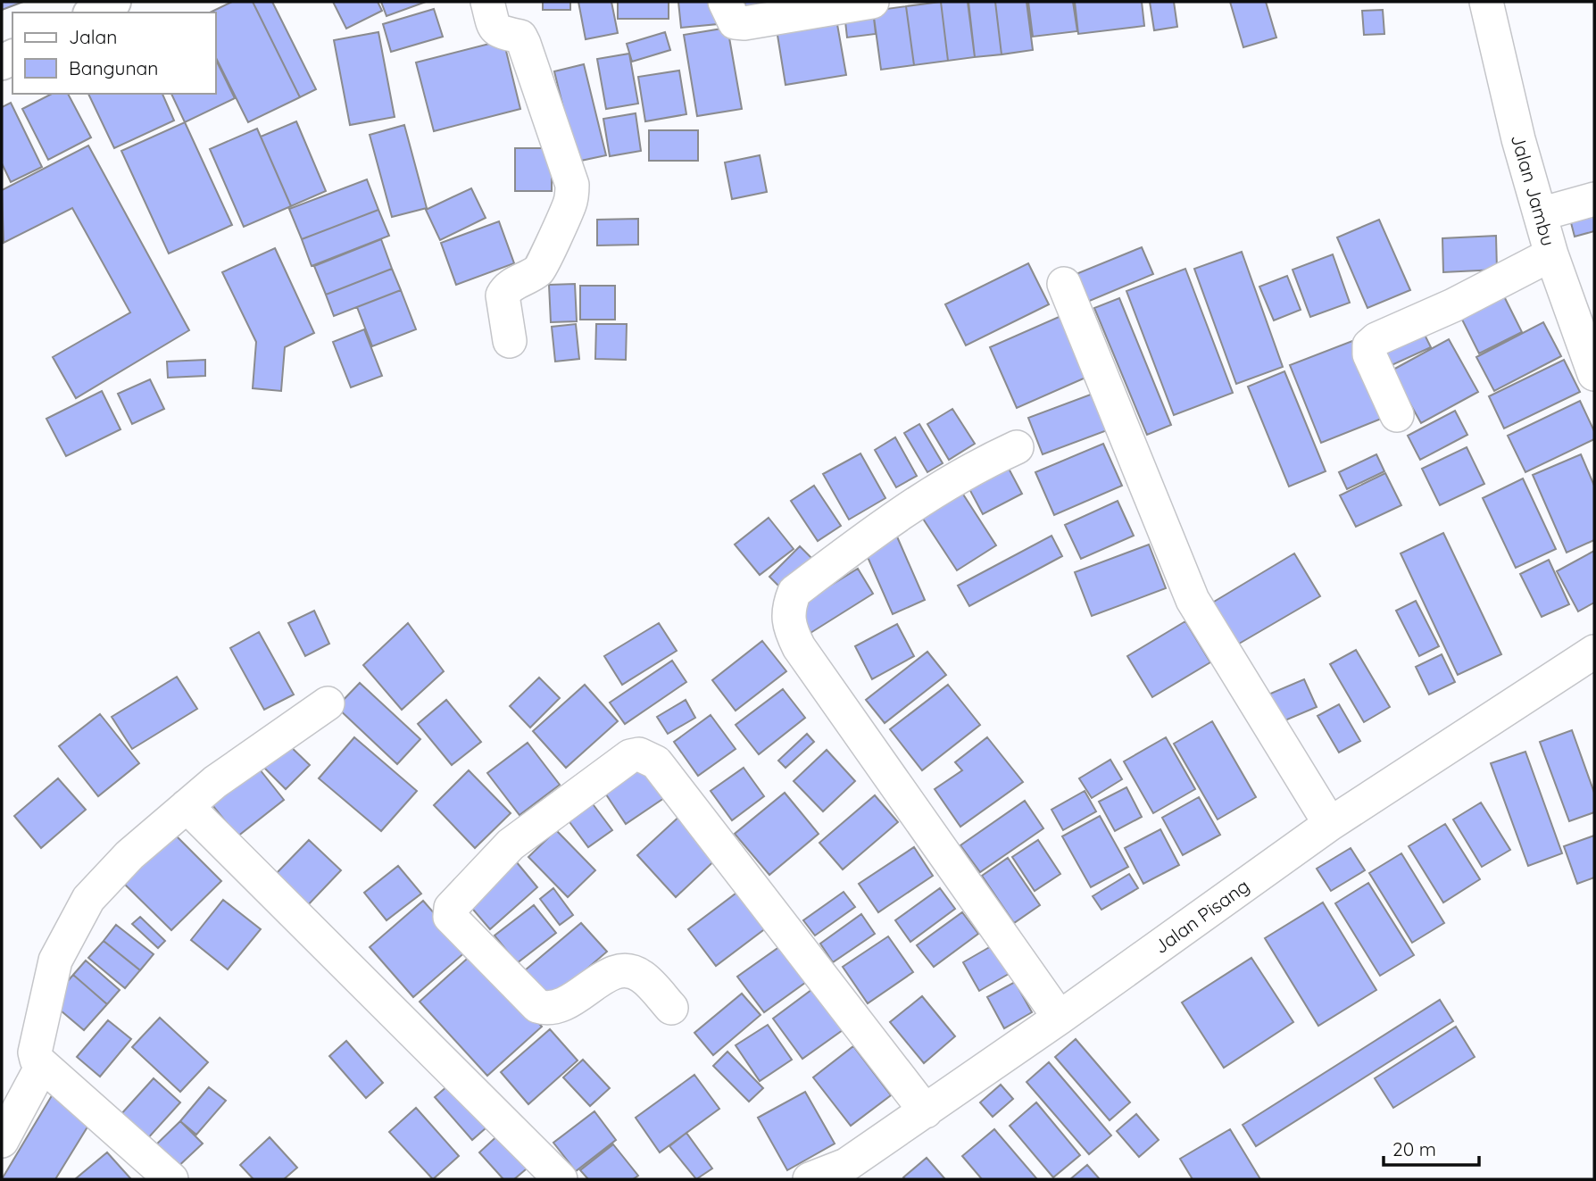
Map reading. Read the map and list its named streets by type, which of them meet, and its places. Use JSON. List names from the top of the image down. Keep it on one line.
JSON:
{"streets":{"street":["Jalan Jambu","Jalan Pisang"]},"legend":["Jalan","Bangunan"],"scale_bar":"20 m"}
